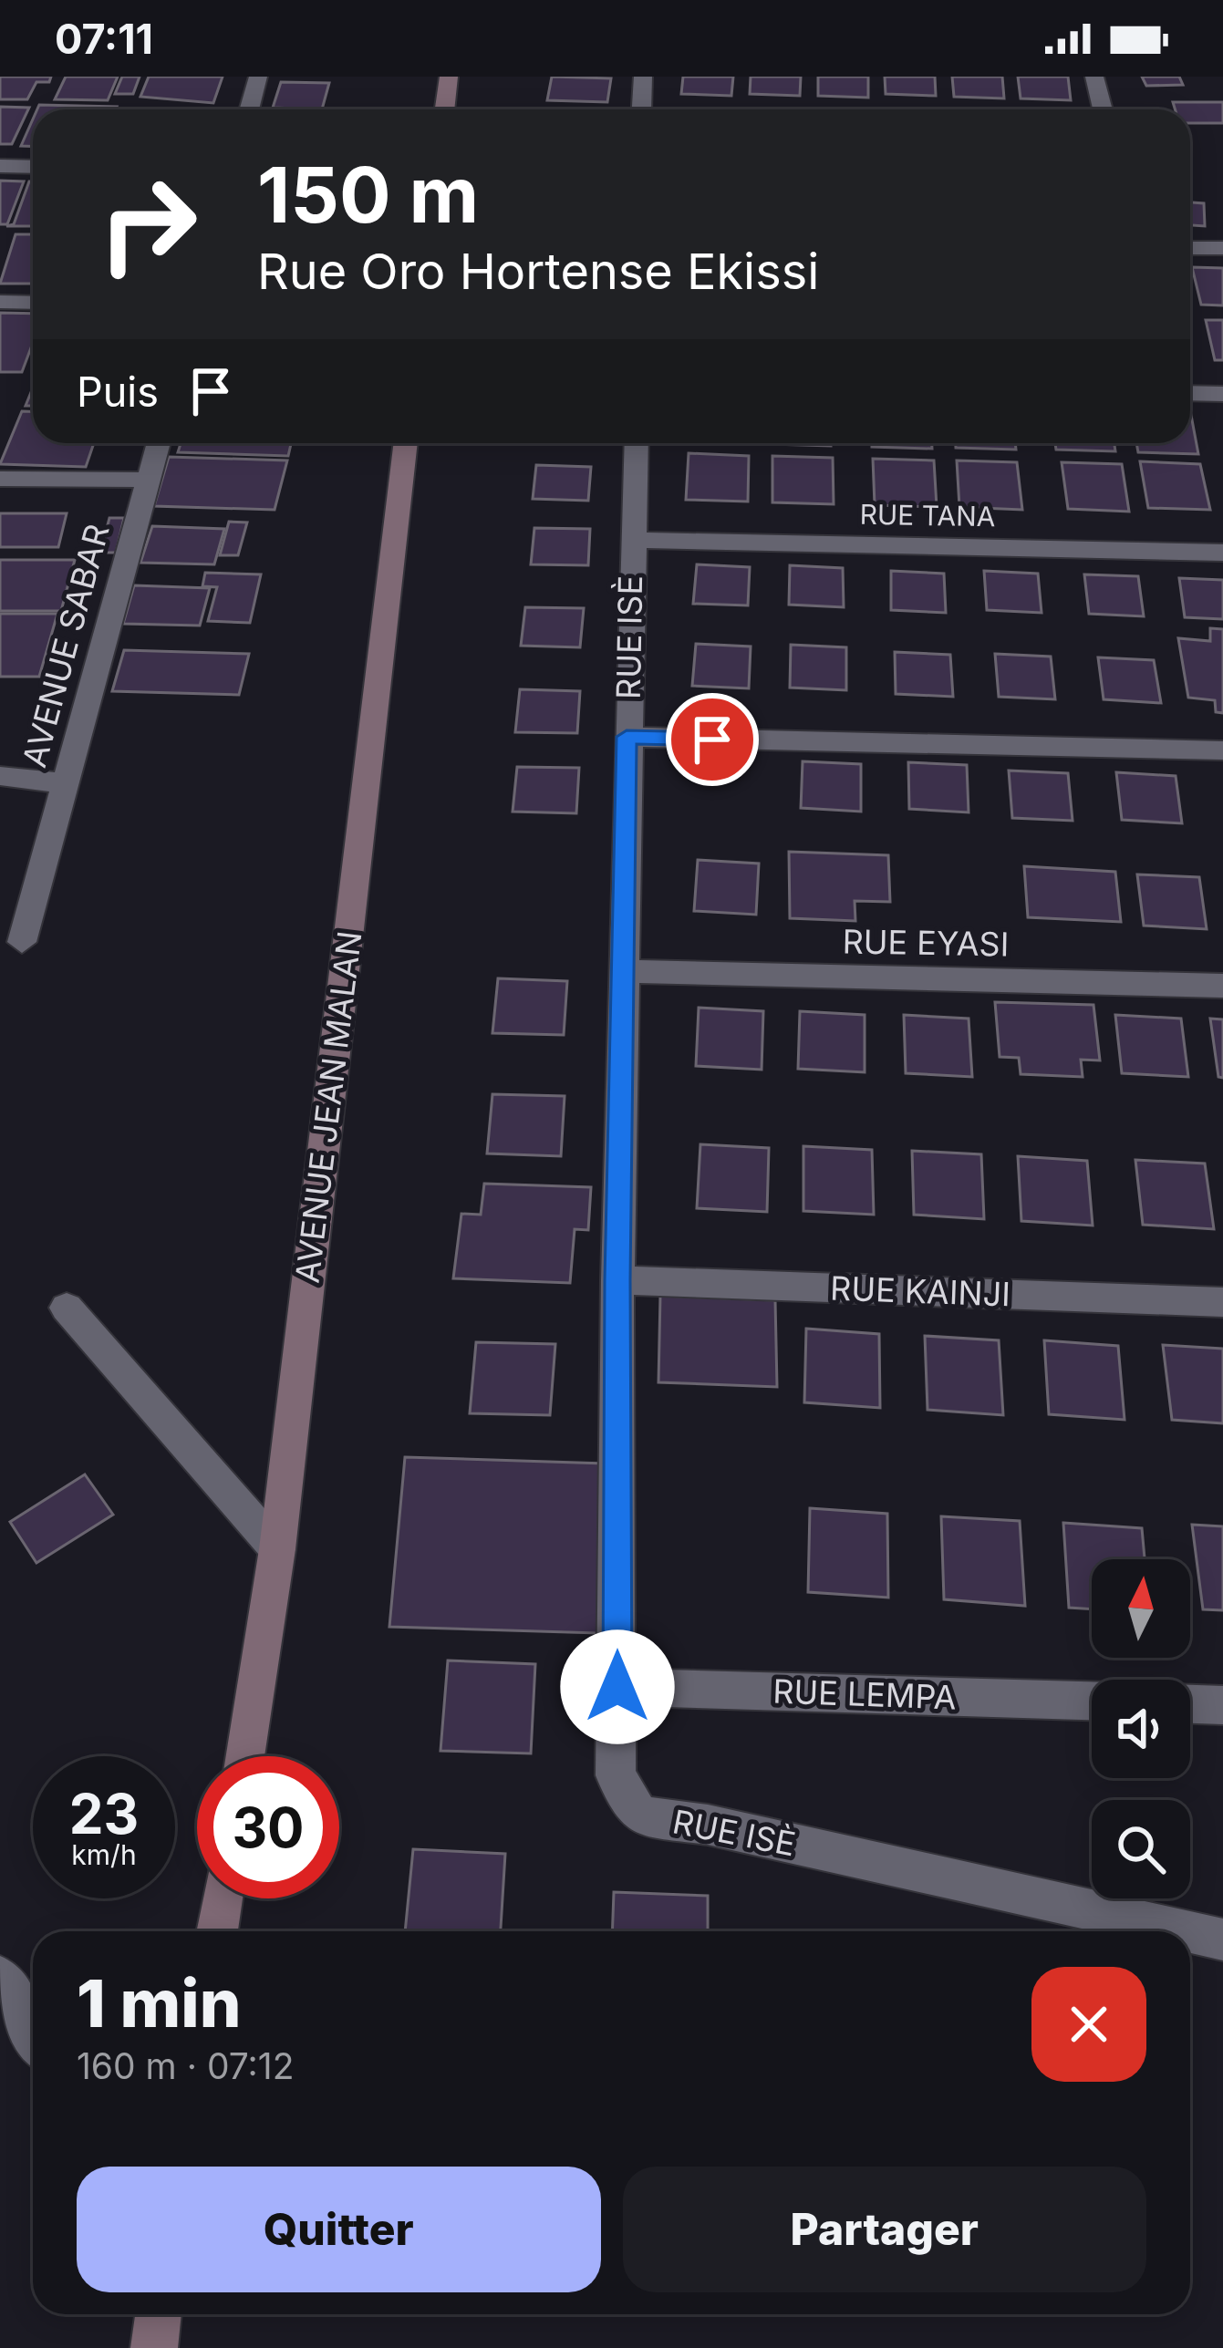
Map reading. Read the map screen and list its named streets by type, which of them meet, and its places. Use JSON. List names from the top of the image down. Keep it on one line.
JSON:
{"streets":{"main road":["AVENUE JEAN MALAN"],"street":["RUE TANA","RUE ISÈ","AVENUE SABAR","RUE EYASI","RUE KAINJI","RUE LEMPA"]},"crossings":[["RUE TANA","RUE ISÈ"],["RUE ISÈ","RUE EYASI"],["RUE ISÈ","RUE KAINJI"],["RUE ISÈ","RUE LEMPA"]],"north":"top","page":{"status":"07:11","turn":["150 m","Rue Oro Hortense Ekissi"],"then":"Puis","speed":"23 km/h","limit":"30","heading":["1 min","160 m · 07:12"],"buttons":["Quitter","Partager"]}}
